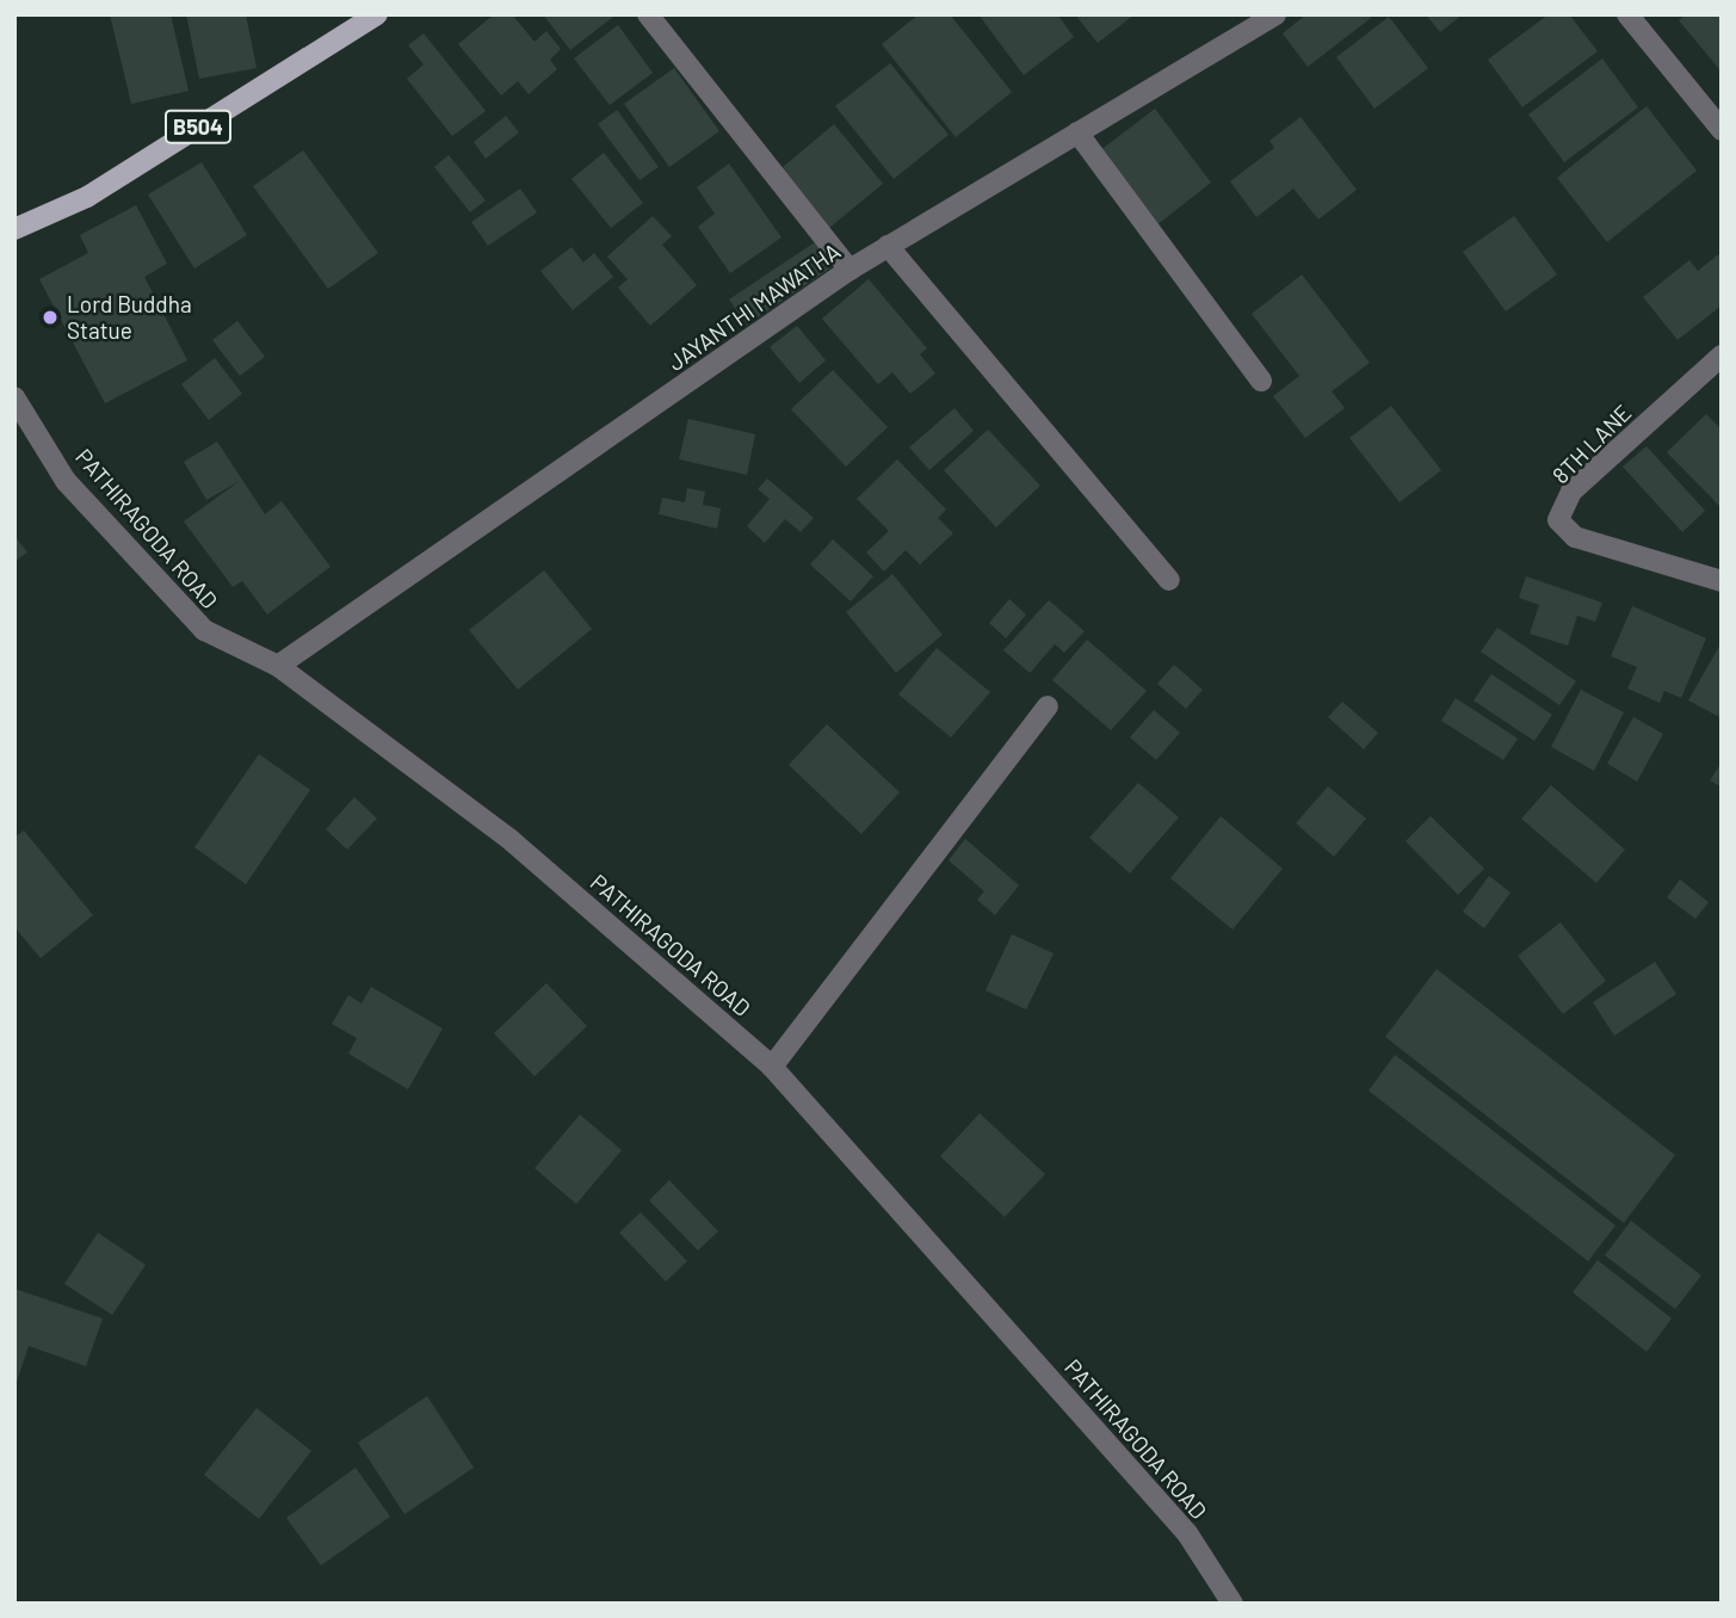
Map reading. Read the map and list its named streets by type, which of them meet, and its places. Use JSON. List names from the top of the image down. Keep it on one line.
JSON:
{"streets":{"main road":["B504"],"street":["JAYANTHI MAWATHA","8TH LANE","PATHIRAGODA ROAD"]},"crossings":[["JAYANTHI MAWATHA","PATHIRAGODA ROAD"]],"places":["Lord Buddha Statue"]}
